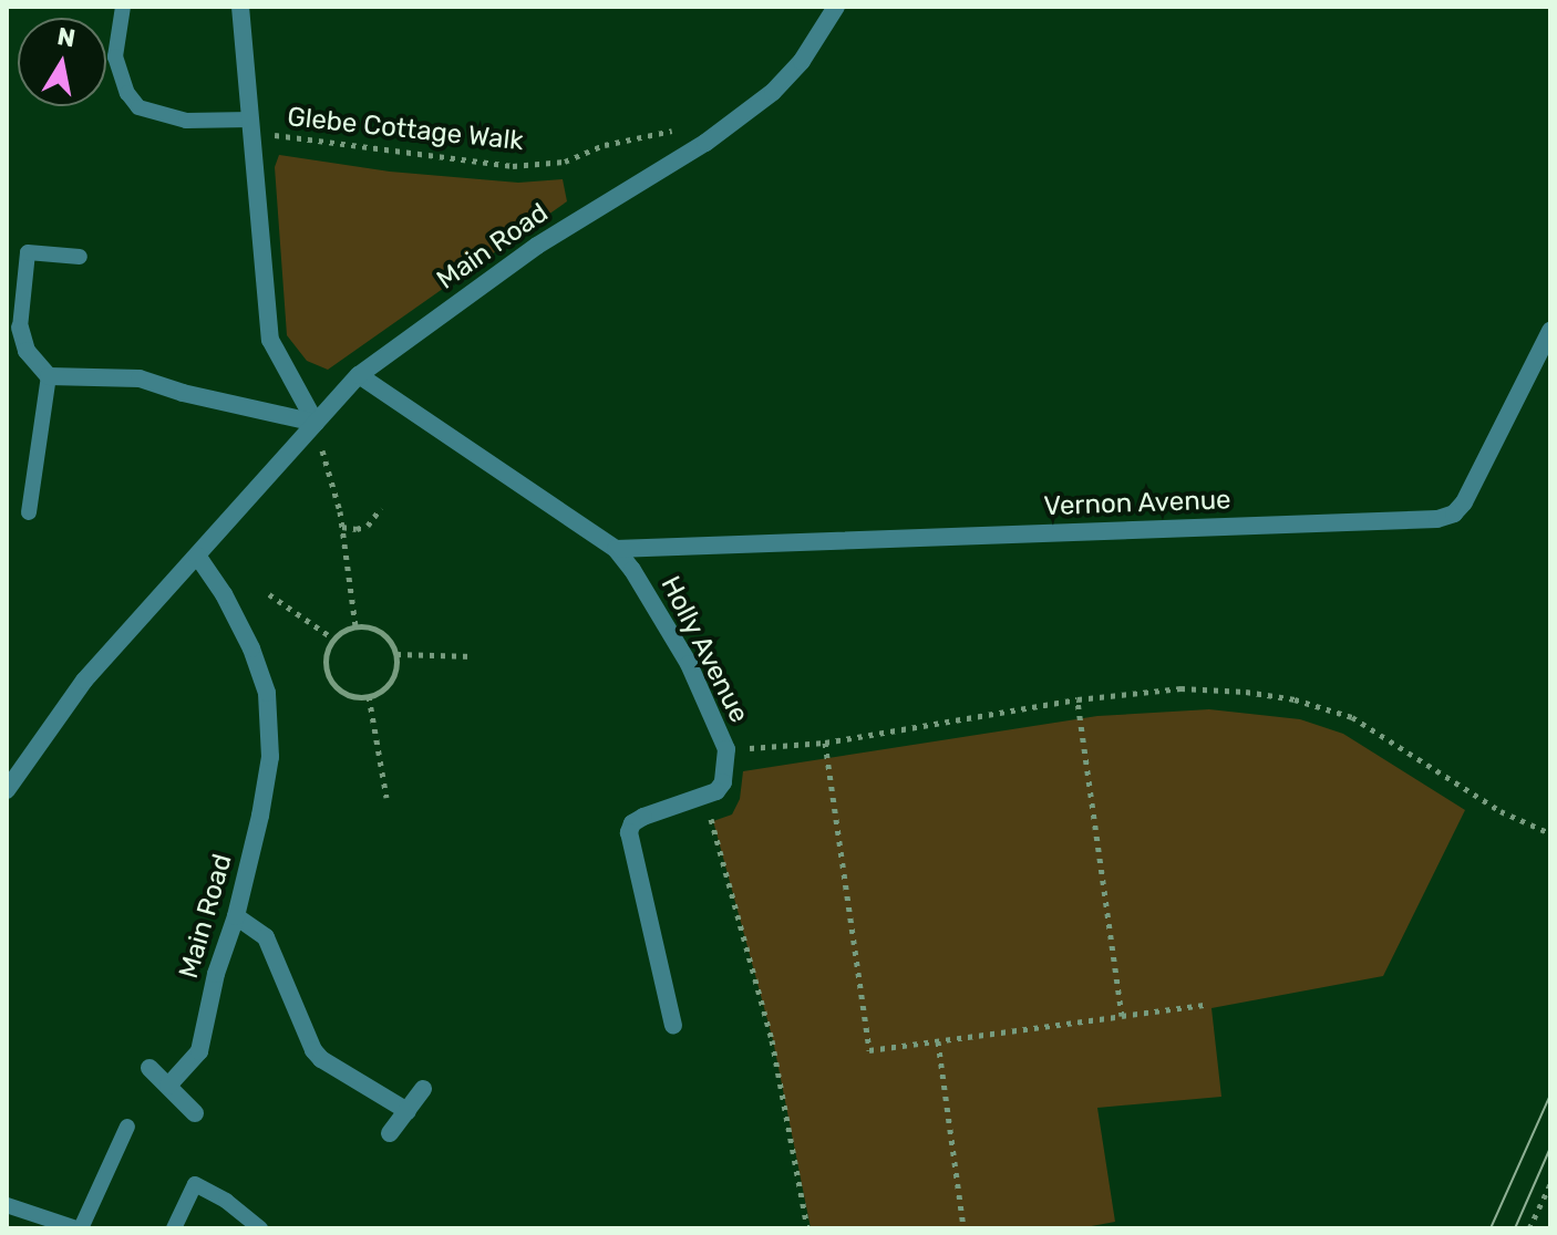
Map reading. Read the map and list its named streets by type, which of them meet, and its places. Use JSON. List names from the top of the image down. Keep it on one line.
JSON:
{"streets":{"street":["Main Road","Vernon Avenue","Holly Avenue"],"path":["Glebe Cottage Walk"]},"crossings":[["Glebe Cottage Walk","Main Road"],["Main Road","Holly Avenue"],["Vernon Avenue","Holly Avenue"]],"north":"top"}
